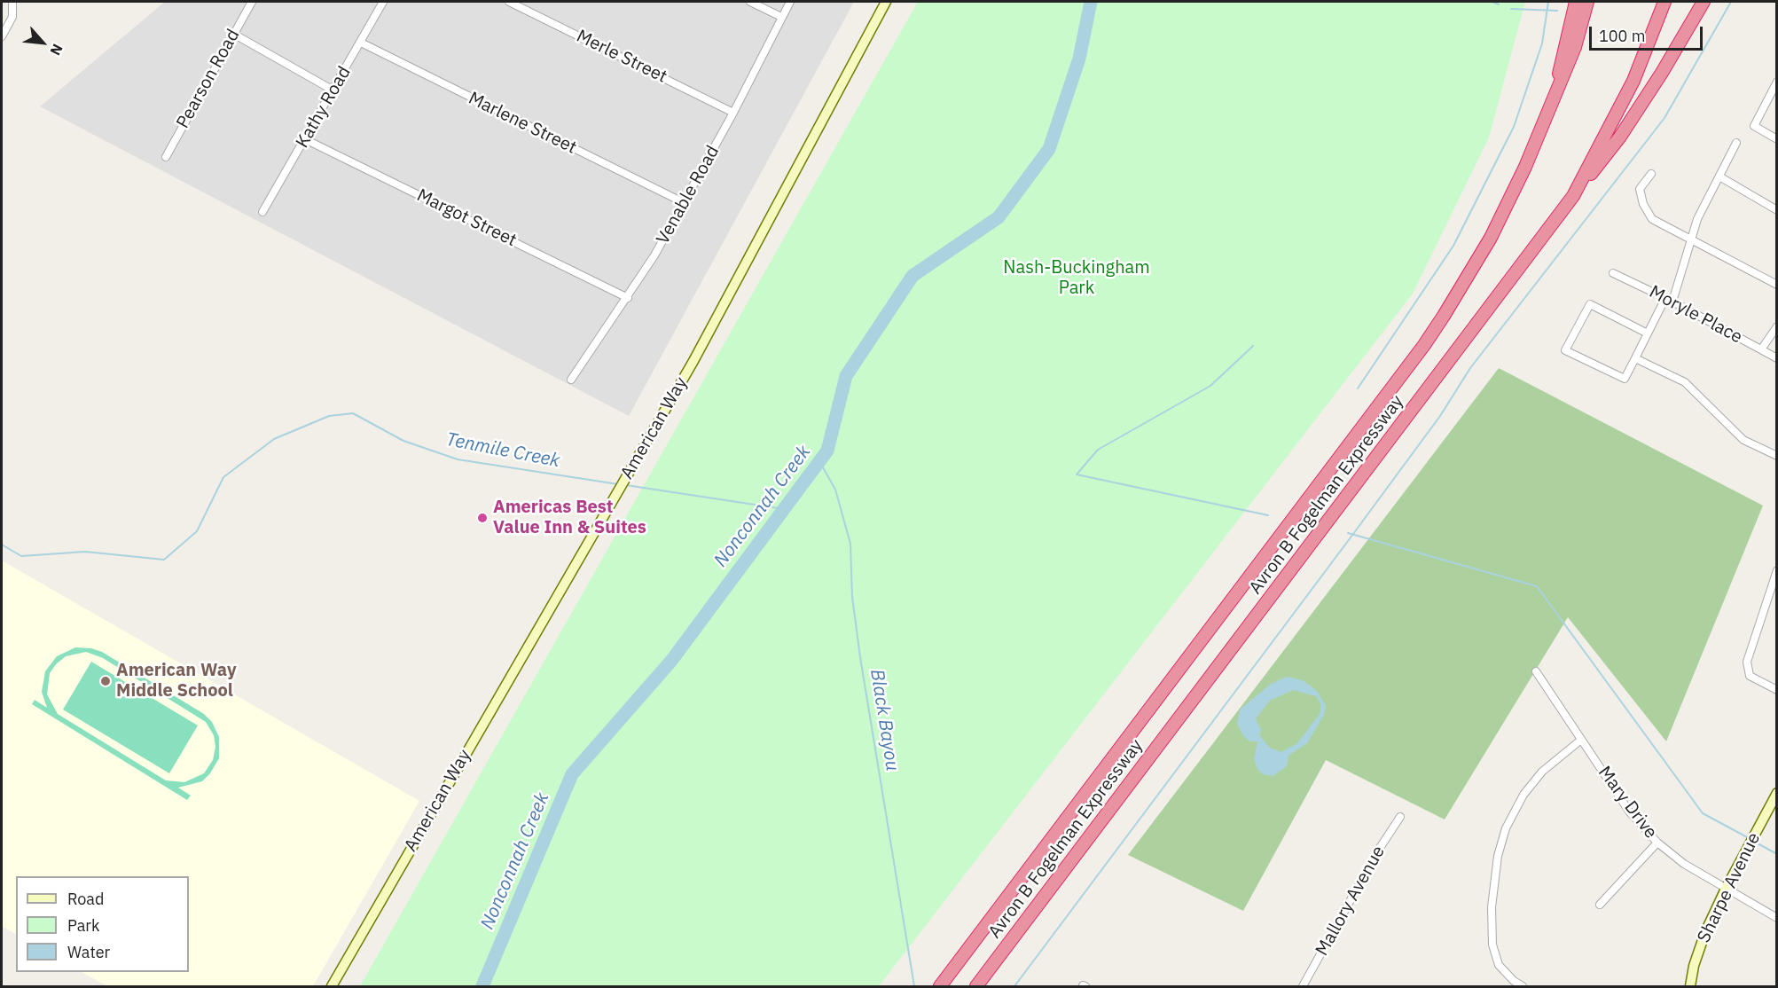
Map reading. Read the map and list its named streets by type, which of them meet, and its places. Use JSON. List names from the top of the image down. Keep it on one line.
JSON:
{"streets":{"highway":["Avron B Fogelman Expressway"],"main road":["American Way","Sharpe Avenue"],"street":["Merle Street","Pearson Road","Kathy Road","Marlene Street","Venable Road","Margot Street","Moryle Place","Mary Drive","Mallory Avenue"]},"crossings":[["Merle Street","Venable Road"],["Kathy Road","Marlene Street"],["Kathy Road","Margot Street"],["Marlene Street","Venable Road"],["Venable Road","Margot Street"],["Mary Drive","Sharpe Avenue"]],"water":["Tenmile Creek","Nonconnah Creek","Black Bayou"],"parks":["Nash-Buckingham Park"],"places":["Americas Best Value Inn & Suites","American Way Middle School"],"legend":["Road","Park","Water"],"scale_bar":"100 m","north":"bottom right"}
